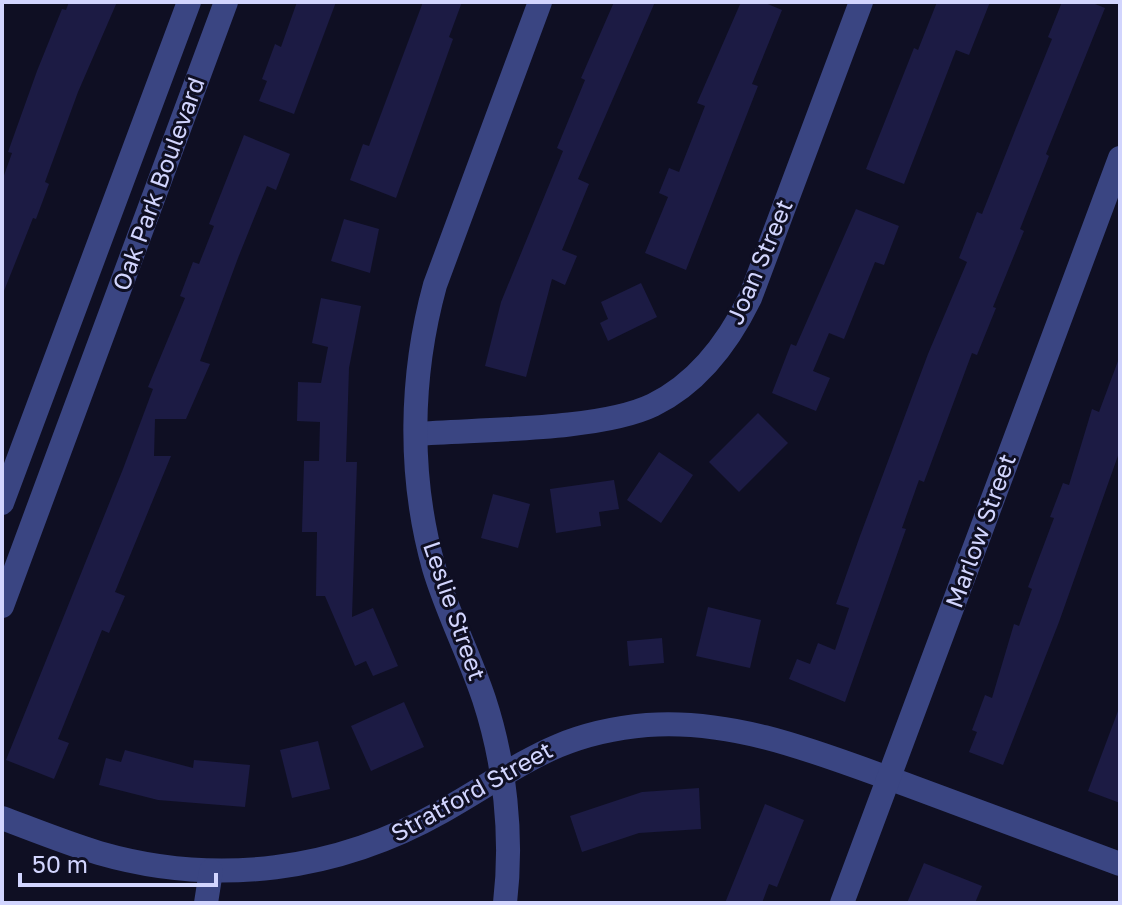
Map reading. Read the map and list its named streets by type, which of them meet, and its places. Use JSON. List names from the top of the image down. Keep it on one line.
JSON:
{"streets":{"street":["Oak Park Boulevard","Joan Street","Marlow Street","Leslie Street","Stratford Street"]},"crossings":[["Joan Street","Leslie Street"],["Marlow Street","Stratford Street"],["Leslie Street","Stratford Street"]],"scale_bar":"50 m"}
